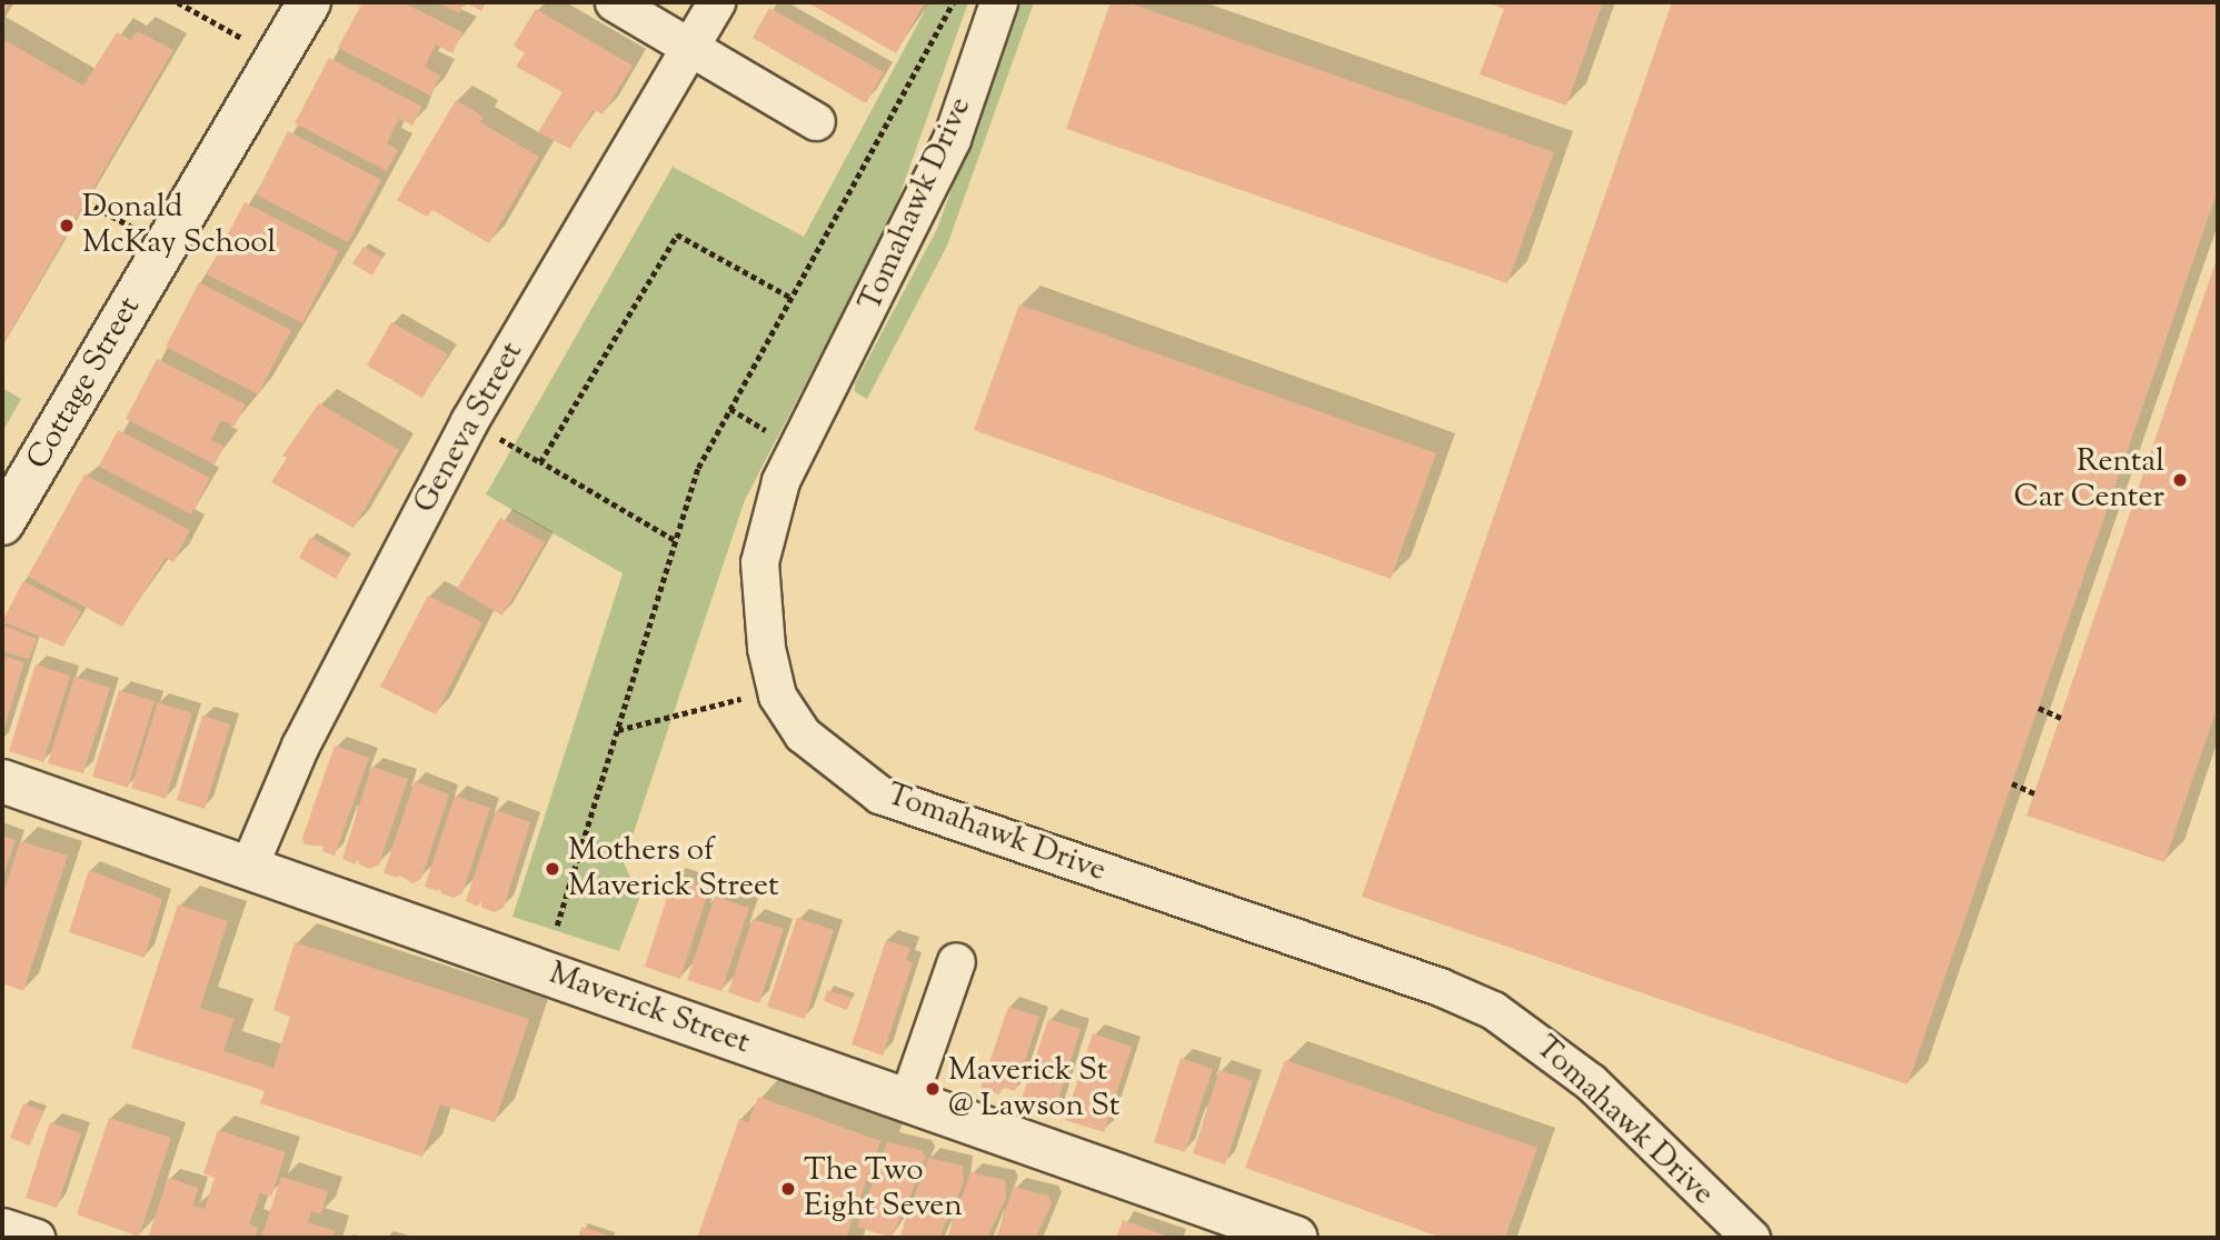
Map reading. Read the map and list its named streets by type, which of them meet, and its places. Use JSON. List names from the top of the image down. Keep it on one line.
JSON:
{"streets":{"main road":["Cottage Street","Maverick Street"],"street":["Tomahawk Drive","Geneva Street"]},"crossings":[["Geneva Street","Maverick Street"]],"places":["Donald McKay School","Rental Car Center","Mothers of Maverick Street","Maverick St @ Lawson St","The Two Eight Seven"]}
